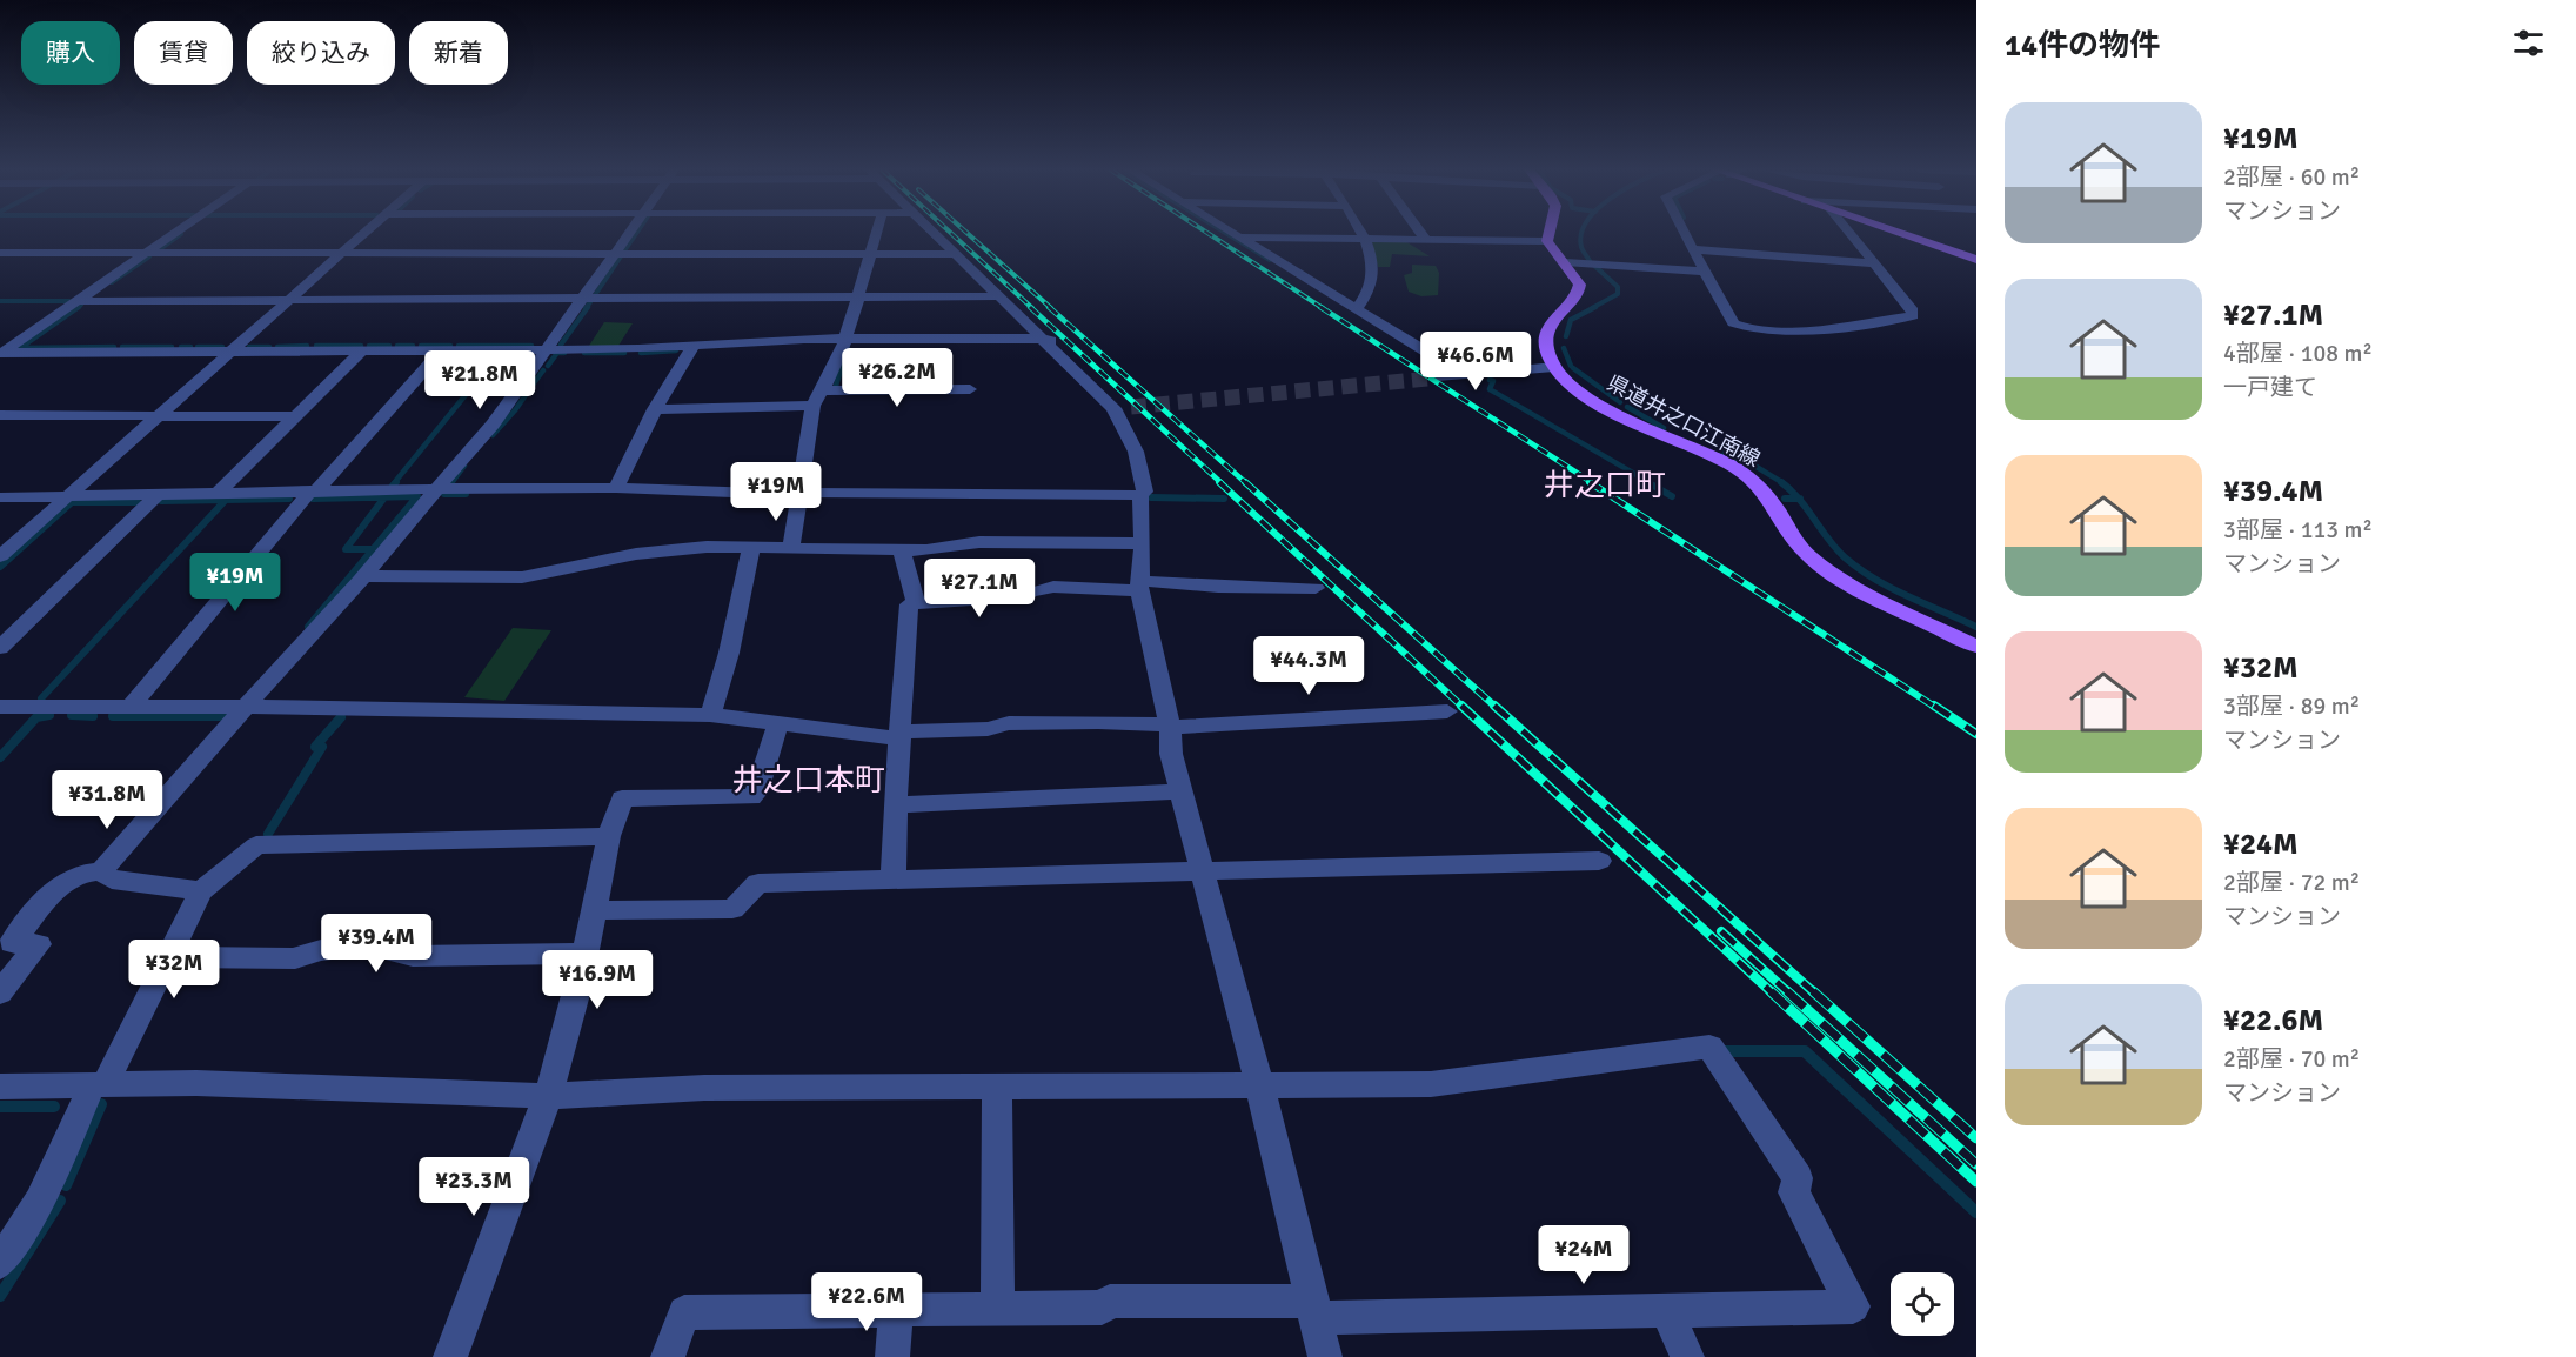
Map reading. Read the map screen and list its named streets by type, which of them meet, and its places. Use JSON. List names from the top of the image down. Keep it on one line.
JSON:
{"streets":{"main road":["県道井之口江南線"]},"districts":["井之口町","井之口本町"],"page":{"heading":"14件の物件","chip":["購入","賃貸","絞り込み","新着"],"list":[{"name":"¥19M","note":"2部屋 · 60 m² · マンション"},{"name":"¥27.1M","note":"4部屋 · 108 m² · 一戸建て"},{"name":"¥39.4M","note":"3部屋 · 113 m² · マンション"},{"name":"¥32M","note":"3部屋 · 89 m² · マンション"},{"name":"¥24M","note":"2部屋 · 72 m² · マンション"},{"name":"¥22.6M","note":"2部屋 · 70 m² · マンション"}],"price":["¥46.6M","¥26.2M","¥21.8M","¥19M","¥19M","¥27.1M","¥44.3M","¥31.8M","¥39.4M","¥32M","¥16.9M","¥23.3M","¥24M","¥22.6M"]}}
